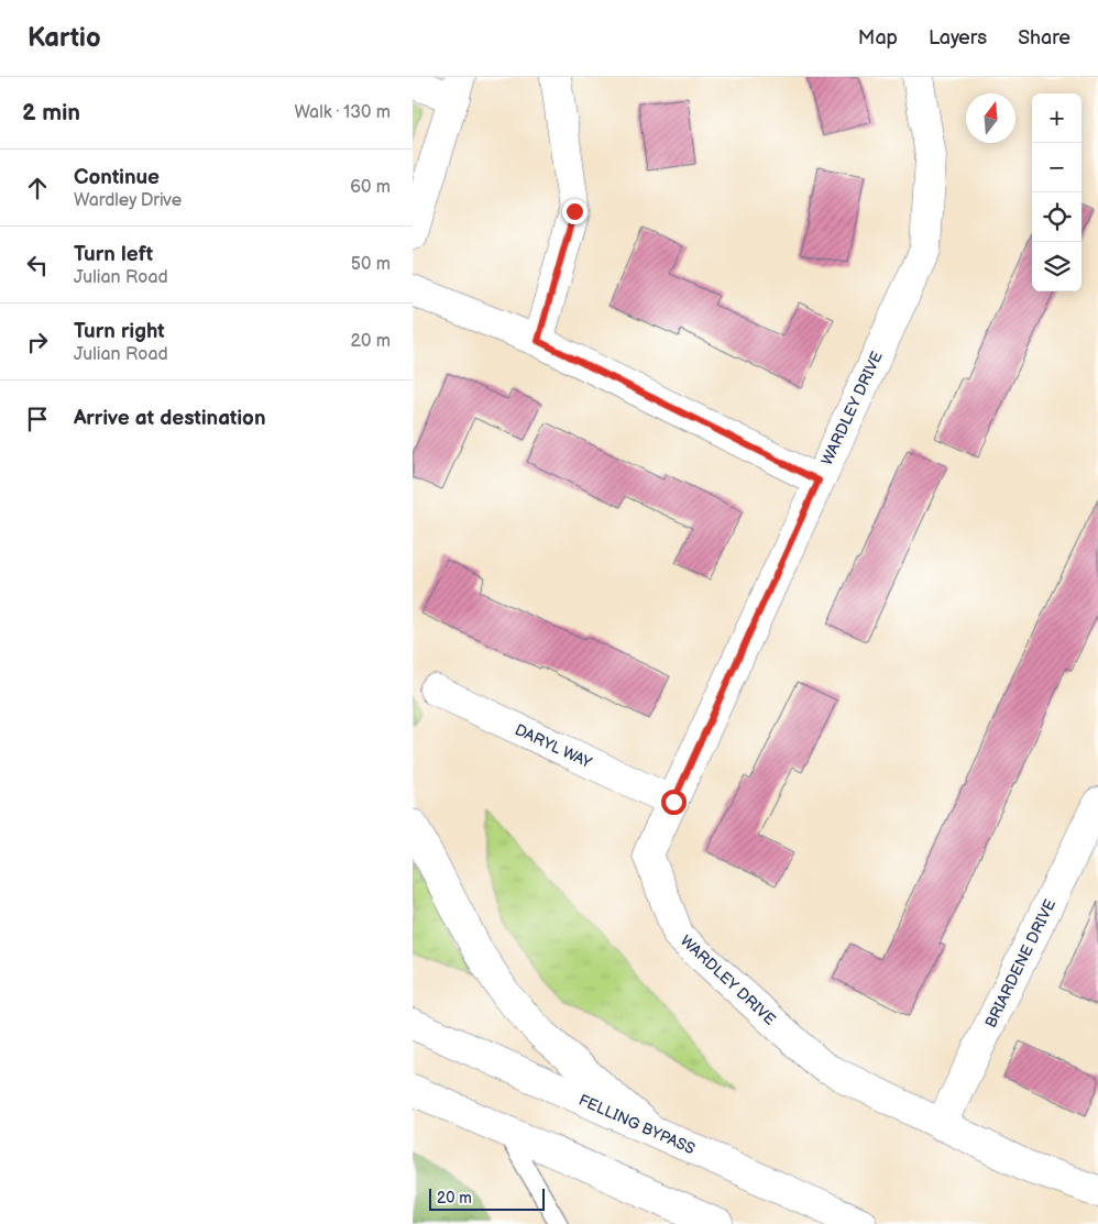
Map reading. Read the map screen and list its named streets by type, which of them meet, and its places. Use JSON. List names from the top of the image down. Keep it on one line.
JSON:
{"streets":{"main road":["WARDLEY DRIVE","DARYL WAY","BRIARDENE DRIVE","FELLING BYPASS"]},"crossings":[["WARDLEY DRIVE","DARYL WAY"],["WARDLEY DRIVE","BRIARDENE DRIVE"]],"scale_bar":"20 m","north":"top","page":{"header":"Kartio","nav":["Map","Layers","Share"],"heading":["2 min","Walk · 130 m"],"map_buttons":["+","−"],"list":[["Continue","Wardley Drive","60 m"],["Turn left","Julian Road","50 m"],["Turn right","Julian Road","20 m"],"Arrive at destination"],"scale":"20 m"}}
